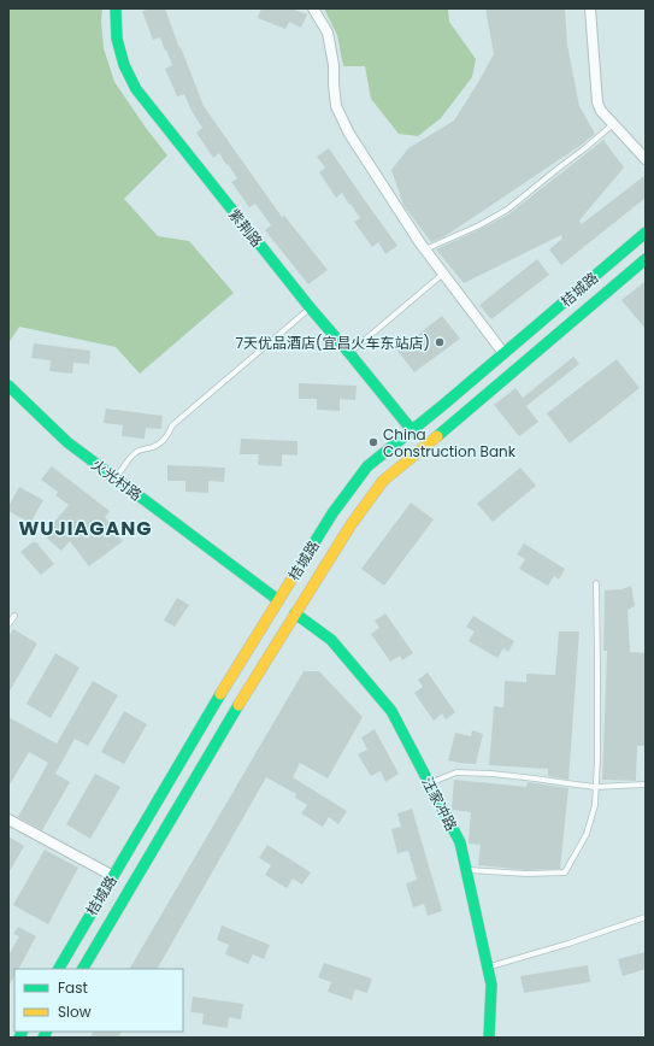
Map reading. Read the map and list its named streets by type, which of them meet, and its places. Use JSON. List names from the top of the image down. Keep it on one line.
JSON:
{"streets":{"main road":["紫荆路","桔城路","火光村路","汪家冲路"]},"crossings":[["紫荆路","桔城路"],["桔城路","火光村路"],["桔城路","汪家冲路"]],"districts":["WUJIAGANG"],"places":["7天优品酒店(宜昌火车东站店)","China Construction Bank"],"legend":["Fast","Slow"]}
